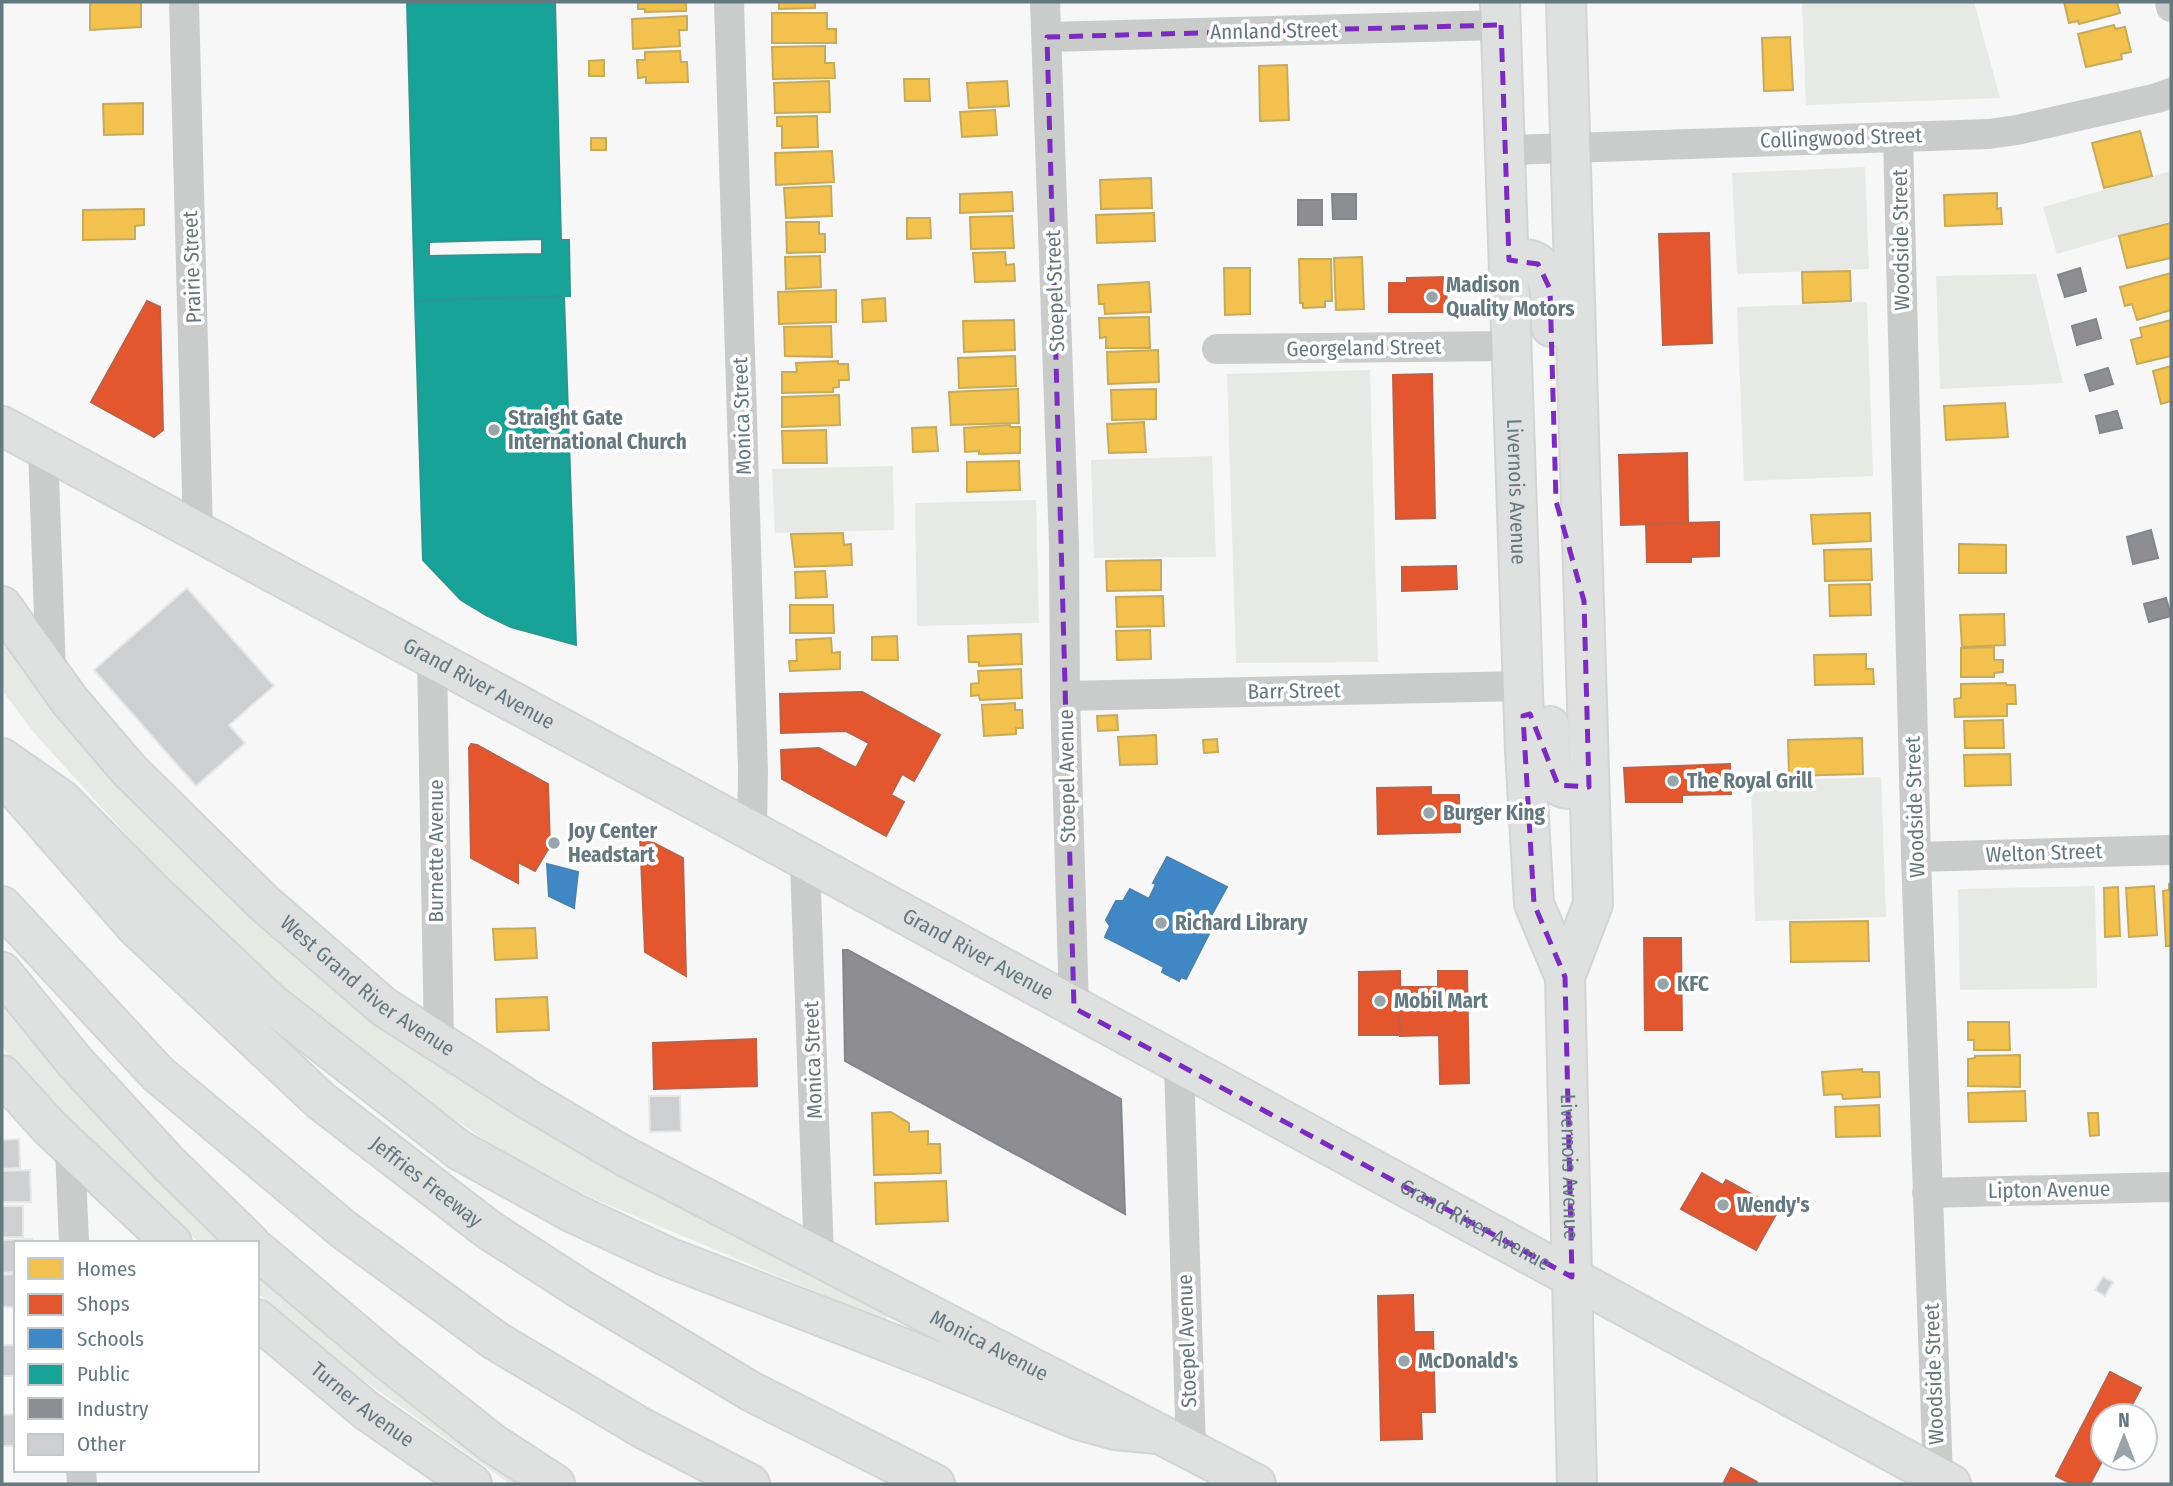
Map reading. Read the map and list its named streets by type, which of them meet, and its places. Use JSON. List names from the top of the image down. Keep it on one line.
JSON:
{"streets":{"main road":["Livernois Avenue","Grand River Avenue","West Grand River Avenue","Jeffries Freeway","Monica Avenue","Turner Avenue"],"street":["Annland Street","Collingwood Street","Woodside Street","Prairie Street","Stoepel Street","Georgeland Street","Monica Street","Barr Street","Stoepel Avenue","Burnette Avenue","Welton Street","Lipton Avenue"]},"crossings":[["Annland Street","Stoepel Street"],["Annland Street","Livernois Avenue"],["Collingwood Street","Woodside Street"],["Collingwood Street","Livernois Avenue"],["Woodside Street","Grand River Avenue"],["Woodside Street","Welton Street"],["Woodside Street","Lipton Avenue"],["Prairie Street","Grand River Avenue"],["Stoepel Street","Stoepel Avenue"],["Georgeland Street","Livernois Avenue"],["Monica Street","Grand River Avenue"],["Monica Street","West Grand River Avenue"],["Monica Street","Monica Avenue"],["Livernois Avenue","Grand River Avenue"],["Livernois Avenue","Barr Street"],["Grand River Avenue","Stoepel Avenue"],["Grand River Avenue","Burnette Avenue"],["Barr Street","Stoepel Avenue"],["Stoepel Avenue","Monica Avenue"],["Burnette Avenue","West Grand River Avenue"],["West Grand River Avenue","Monica Avenue"]],"places":["Madison Quality Motors","Straight Gate International Church","The Royal Grill","Burger King","Joy Center Headstart","Richard Library","KFC","Mobil Mart","Wendy's","McDonald's"],"legend":["Homes","Shops","Schools","Public","Industry","Other"],"north":"top"}
